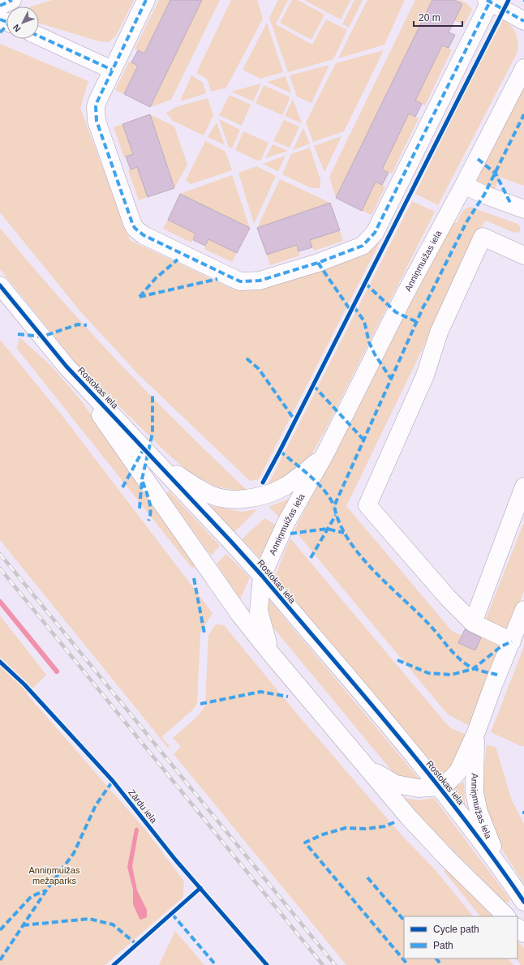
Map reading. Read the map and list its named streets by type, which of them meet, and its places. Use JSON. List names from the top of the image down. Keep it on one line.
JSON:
{"streets":{"street":["Anniņmuižas iela","Rostokas iela"],"cycle path":["Zārdu iela"]},"crossings":[["Anniņmuižas iela","Rostokas iela"]],"parks":["Anniņmuižas mežaparks"],"legend":["Cycle path","Path"],"scale_bar":"20 m","north":"bottom left"}
